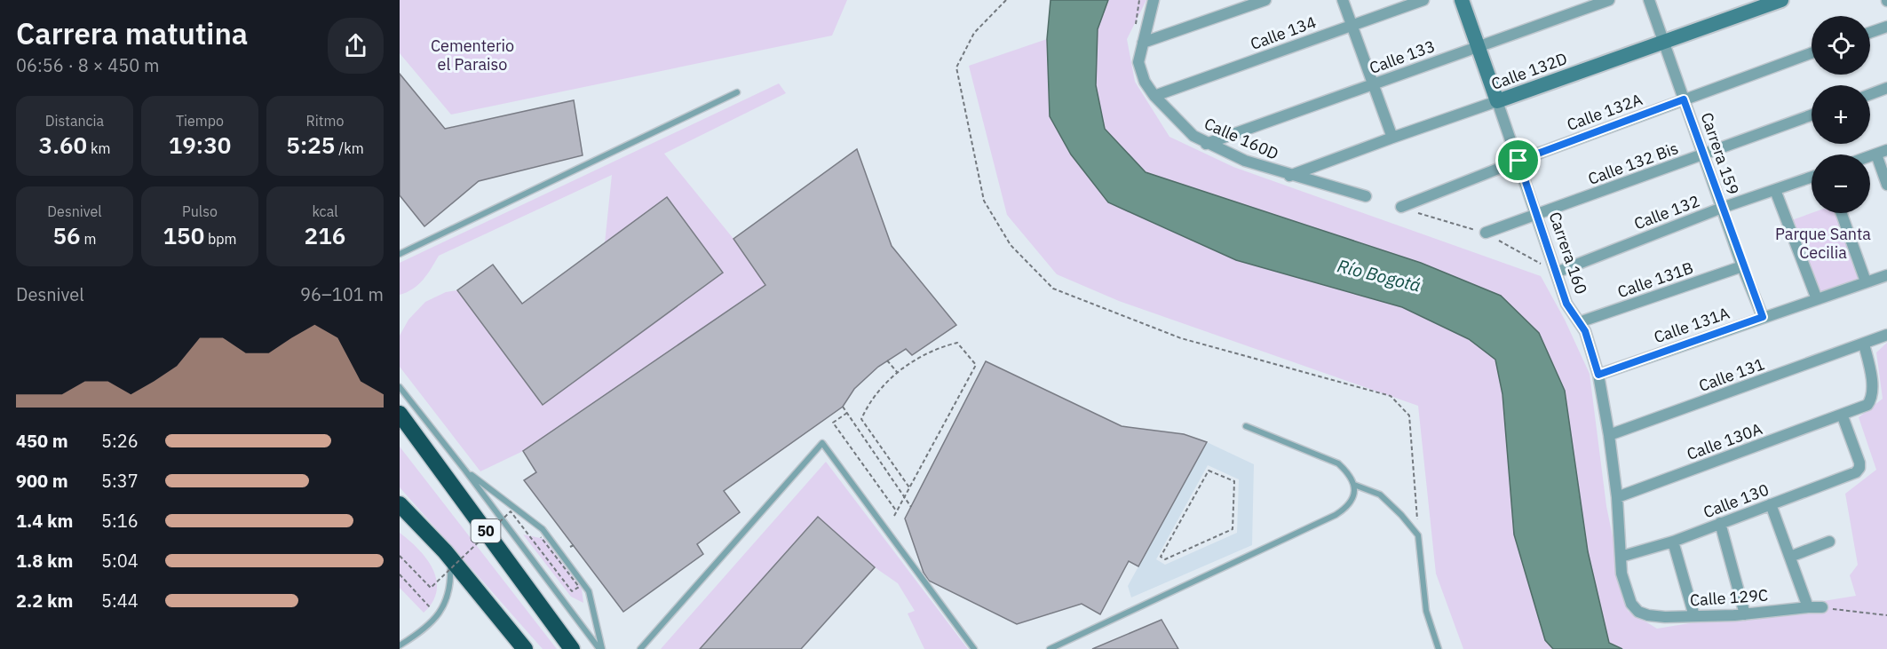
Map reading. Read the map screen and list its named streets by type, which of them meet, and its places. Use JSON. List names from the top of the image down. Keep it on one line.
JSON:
{"streets":{"highway":["50"],"street":["Calle 134","Calle 133","Calle 132D","Calle 132A","Calle 160D","Carrera 159","Calle 132 Bis","Calle 132","Carrera 160","Calle 131B","Calle 131A","Calle 131","Calle 130A","Calle 130","Calle 129C"]},"crossings":[["Calle 134","Calle 160D"],["Calle 133","Calle 160D"],["Calle 133","Carrera 160"],["Calle 132D","Calle 160D"],["Calle 132D","Carrera 159"],["Calle 132D","Carrera 160"],["Calle 132A","Carrera 159"],["Calle 132A","Carrera 160"],["Carrera 159","Calle 132 Bis"],["Carrera 159","Calle 132"],["Carrera 159","Calle 131B"],["Carrera 159","Calle 131A"],["Calle 132 Bis","Carrera 160"],["Calle 132","Carrera 160"],["Carrera 160","Calle 131B"],["Carrera 160","Calle 131A"],["Carrera 160","Calle 131"],["Carrera 160","Calle 130A"],["Carrera 160","Calle 130"],["Carrera 160","Calle 129C"],["Calle 131","Calle 130A"],["Calle 130A","Calle 130"]],"water":["Río Bogotá"],"parks":["Cementerio el Paraiso","Parque Santa Cecilia"],"page":{"heading":["Carrera matutina","06:56 · 8 × 450 m"],"map_buttons":["+","−"],"stats":[["Distancia","3.60 km"],["Tiempo","19:30"],["Ritmo","5:25 /km"],["Desnivel","56 m"],["Pulso","150 bpm"],["kcal","216"]],"chart":["Desnivel","96–101 m"],"list":[{"name":"450 m","note":"5:26"},{"name":"900 m","note":"5:37"},{"name":"1.4 km","note":"5:16"},{"name":"1.8 km","note":"5:04"},{"name":"2.2 km","note":"5:44"}]}}
